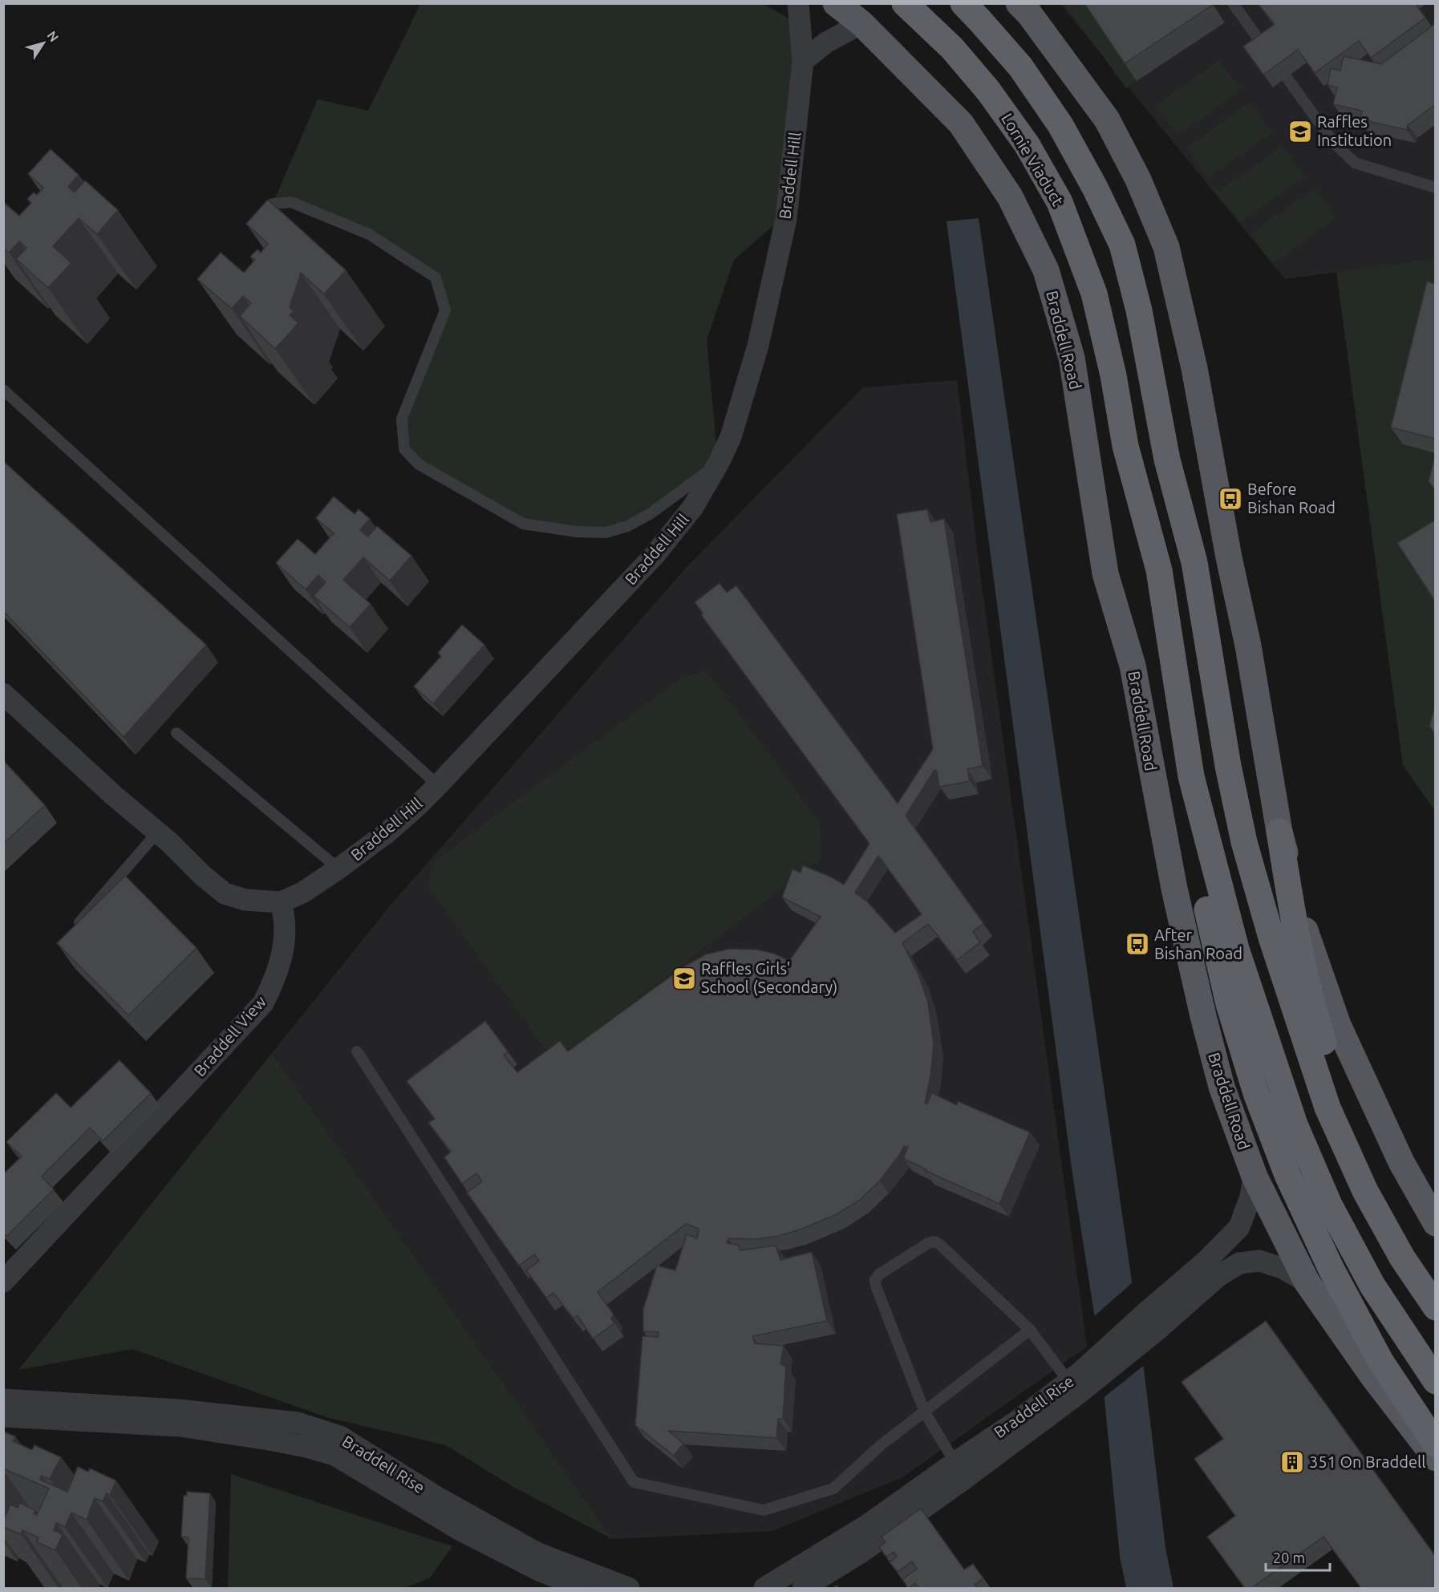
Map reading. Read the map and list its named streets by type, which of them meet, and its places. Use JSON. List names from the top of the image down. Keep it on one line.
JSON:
{"streets":{"highway":["Lornie Viaduct"],"main road":["Braddell Road"],"street":["Braddell Hill","Braddell View","Braddell Rise"]},"crossings":[["Braddell Hill","Braddell View"],["Braddell Road","Braddell Rise"]],"places":{"school or university":["Raffles Institution","Raffles Girls' School (Secondary)"],"bus stop":["Before Bishan Road","After Bishan Road"],"building":["351 On Braddell"]},"scale_bar":"20 m","north":"top right"}
